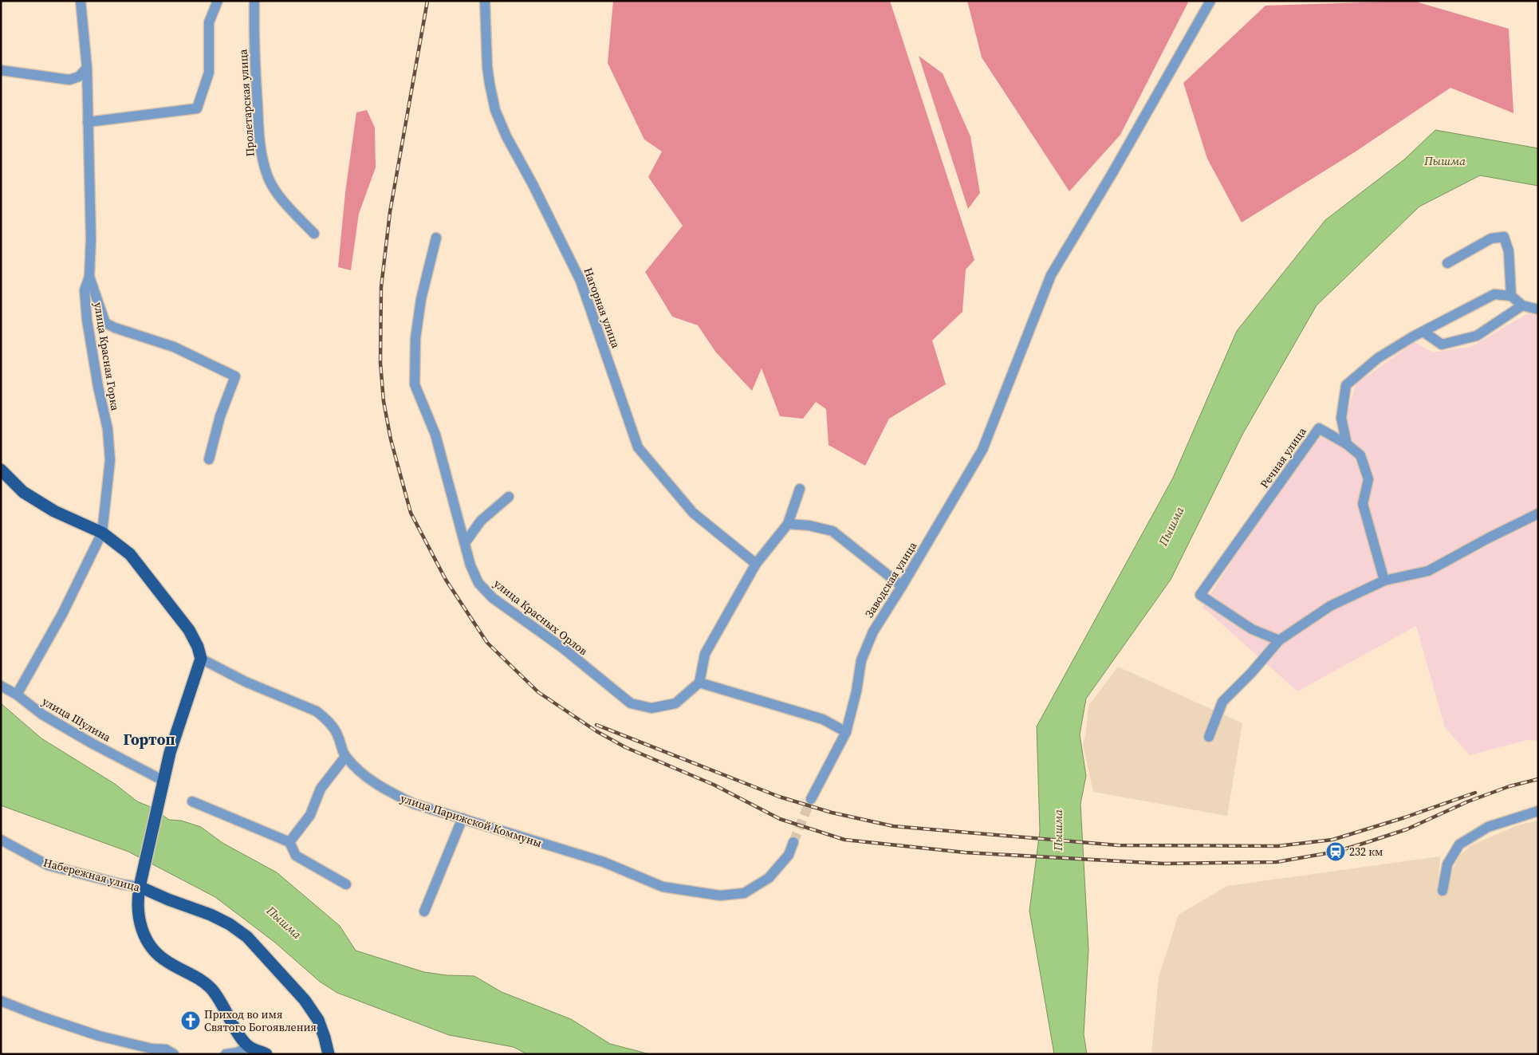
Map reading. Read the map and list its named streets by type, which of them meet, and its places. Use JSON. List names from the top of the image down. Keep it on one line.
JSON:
{"streets":{"main road":["Набережная улица"],"street":["Пролетарская улица","Нагорная улица","улица Красная Горка","Речная улица","Заводская улица","улица Красных Орлов","улица Шулина","улица Парижской Коммуны"]},"crossings":[["улица Красная Горка","улица Шулина"]],"districts":["Гортоп"],"water":["Пышма"],"places":{"station":["232 км"],"church":["Приход во имя Святого Богоявления"]}}
